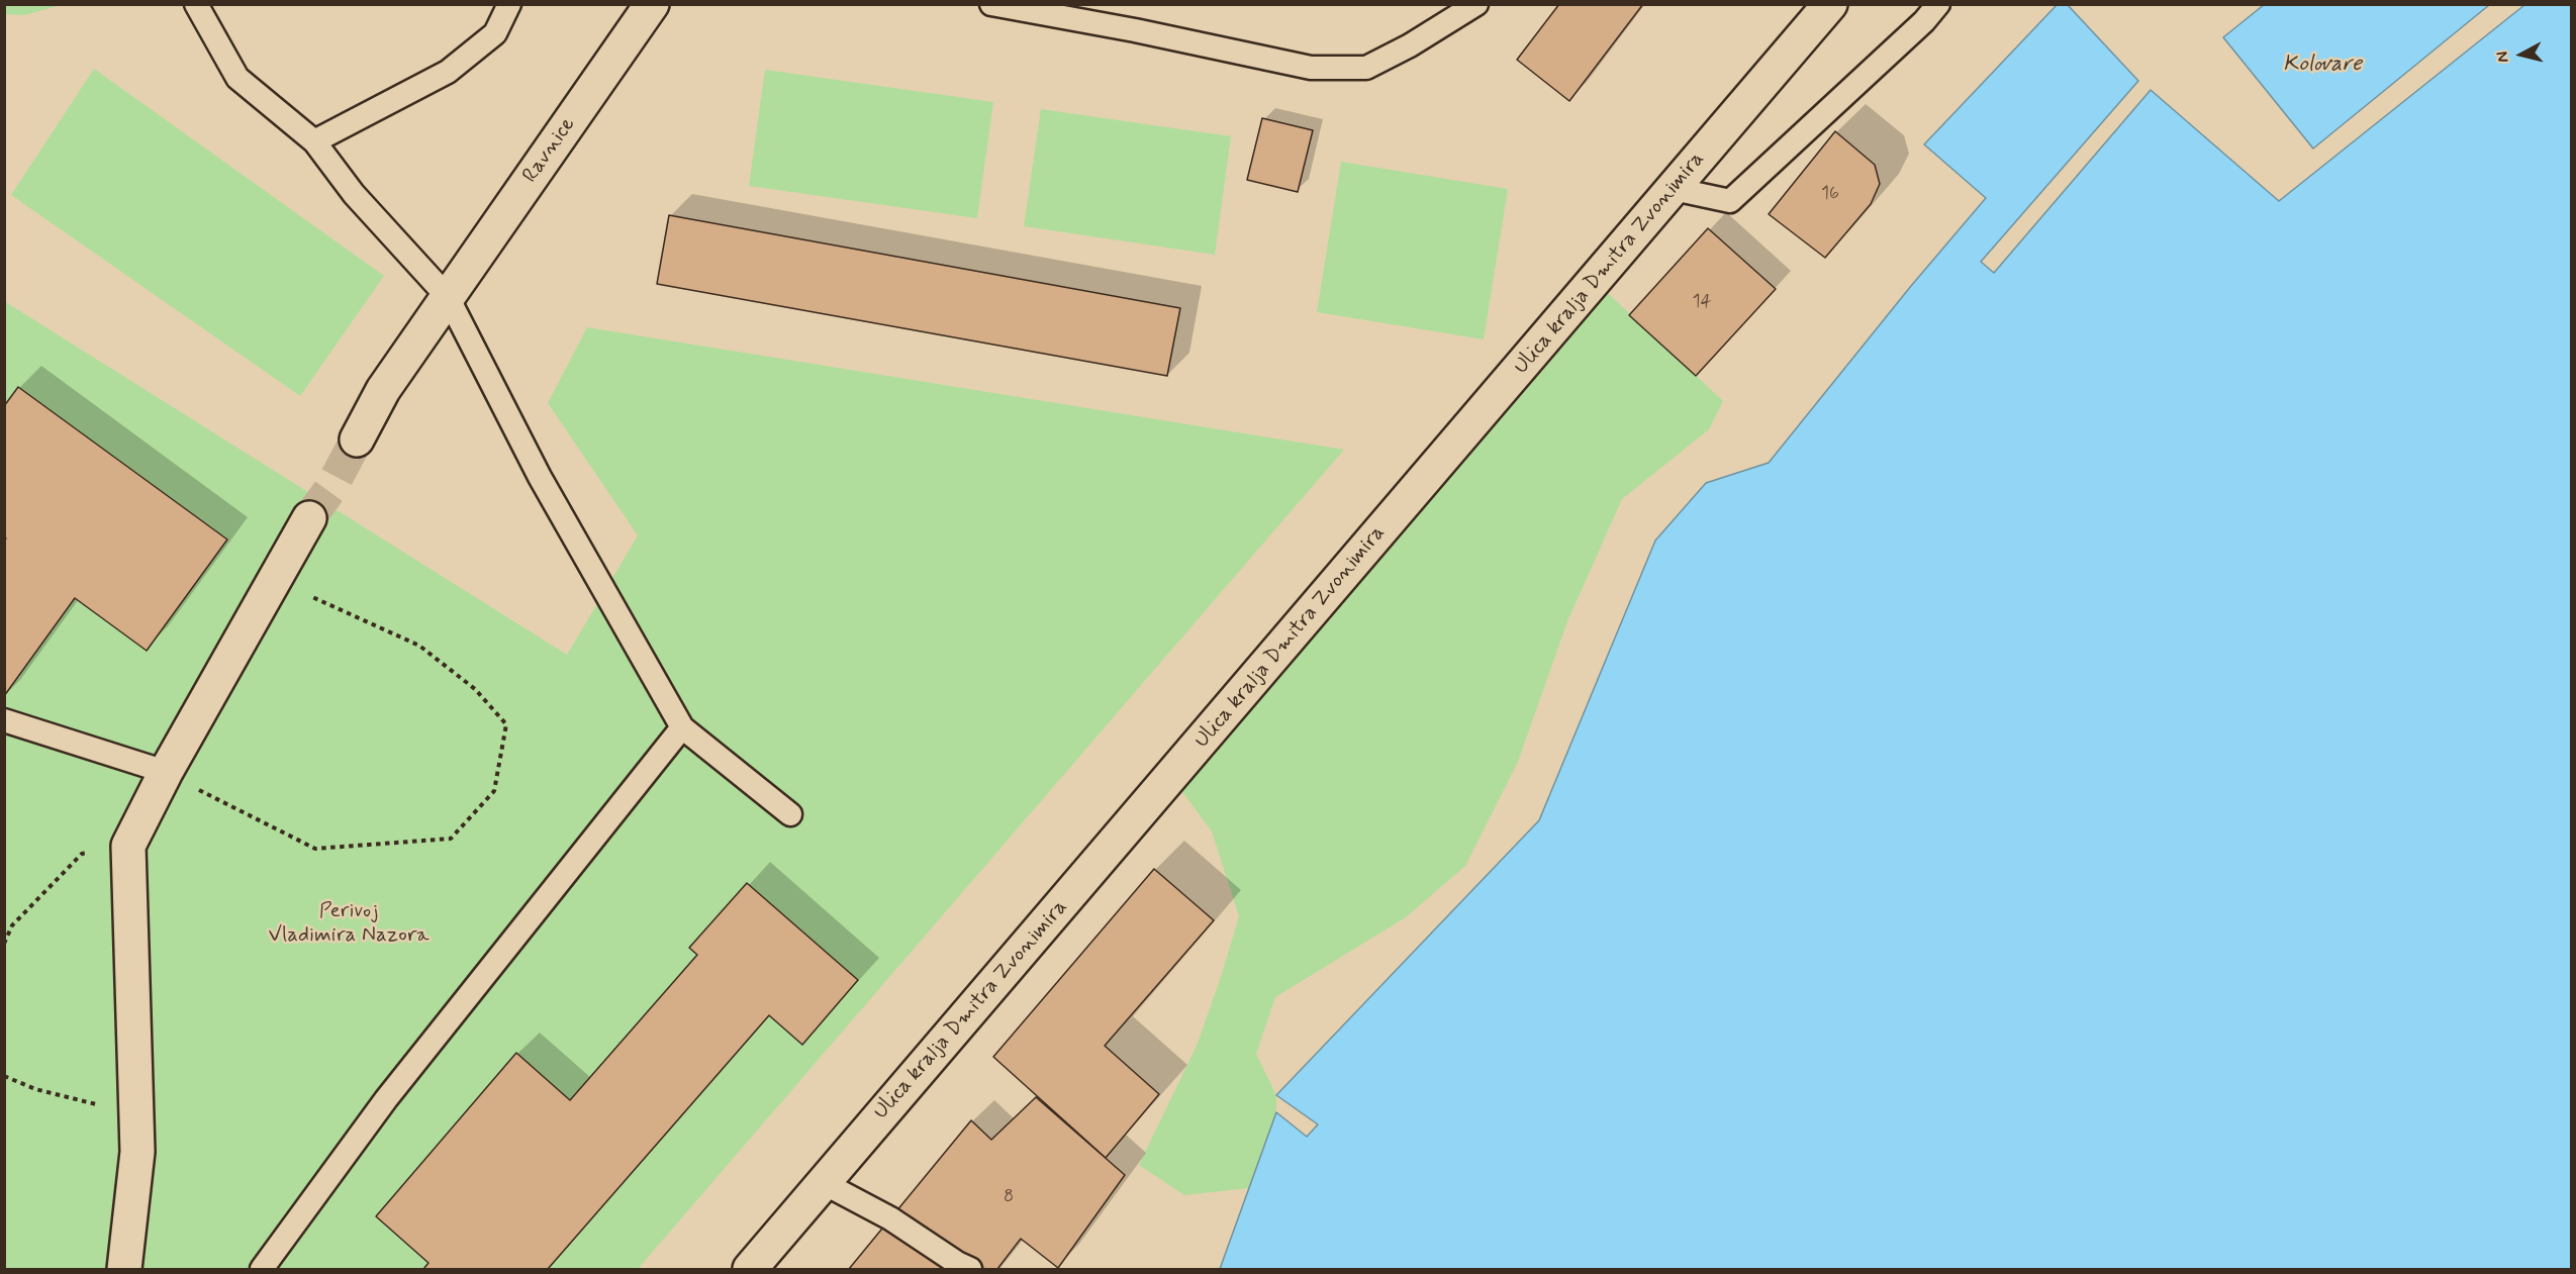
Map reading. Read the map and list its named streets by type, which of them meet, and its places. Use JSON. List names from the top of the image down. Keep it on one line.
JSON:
{"streets":{"street":["Ravnice","Ulica kralja Dmitra Zvonimira"]},"water":["Kolovare"],"parks":["Perivoj Vladimira Nazora"],"house_numbers":["16","14","8"],"north":"left"}
